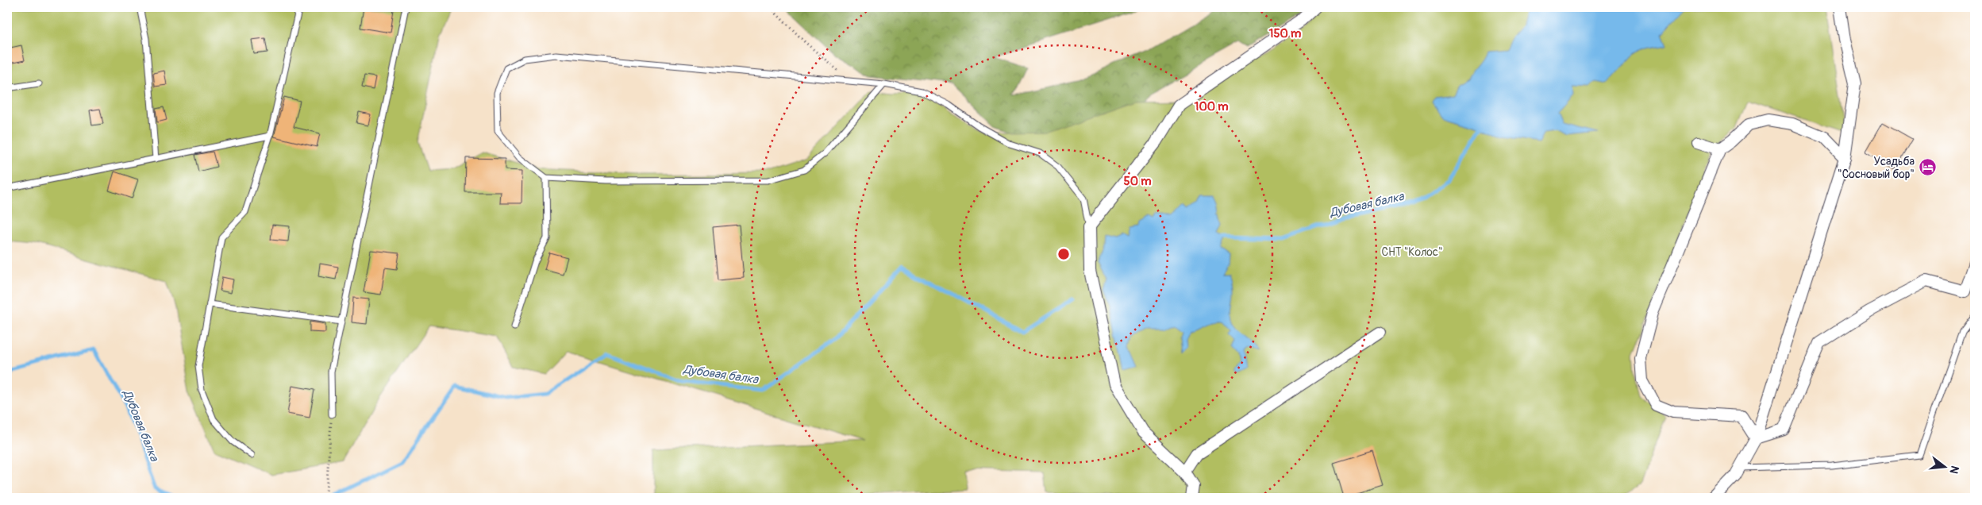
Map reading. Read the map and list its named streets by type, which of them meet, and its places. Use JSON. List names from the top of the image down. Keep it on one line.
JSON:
{"water":["Дубовая балка"],"parks":["СНТ \"Колос\""],"places":{"hotel":["Усадьба \"Сосновый бор\""]},"north":"right","rings":["150 m","100 m","50 m"]}
